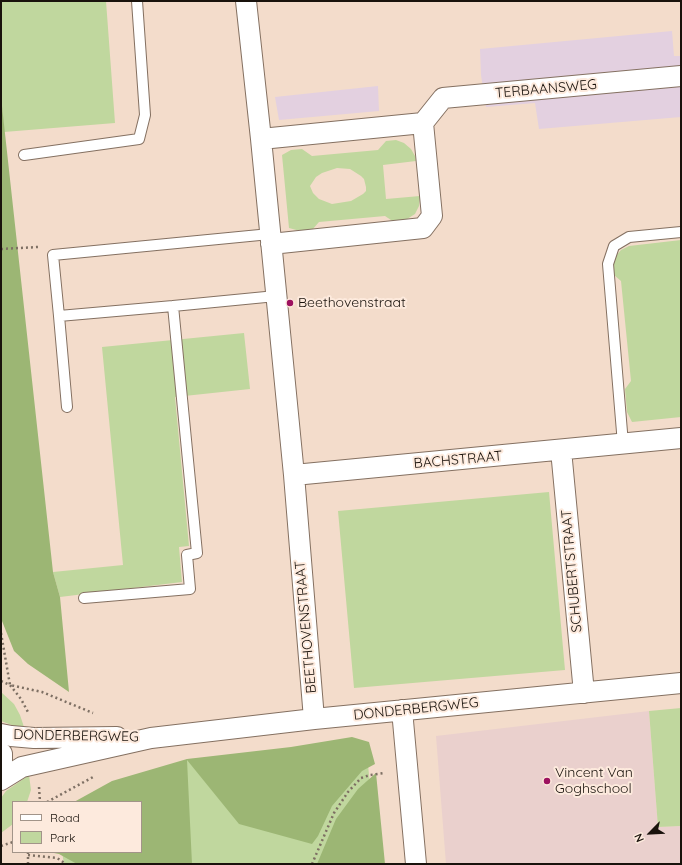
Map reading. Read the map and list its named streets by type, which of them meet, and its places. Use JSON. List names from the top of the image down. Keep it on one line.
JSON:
{"streets":{"street":["TERBAANSWEG","BACHSTRAAT","SCHUBERTSTRAAT","BEETHOVENSTRAAT","DONDERBERGWEG"]},"crossings":[["BACHSTRAAT","SCHUBERTSTRAAT"],["BACHSTRAAT","BEETHOVENSTRAAT"],["SCHUBERTSTRAAT","DONDERBERGWEG"],["BEETHOVENSTRAAT","DONDERBERGWEG"]],"places":["Beethovenstraat","Vincent Van Goghschool"],"legend":["Road","Park"],"north":"bottom left"}
